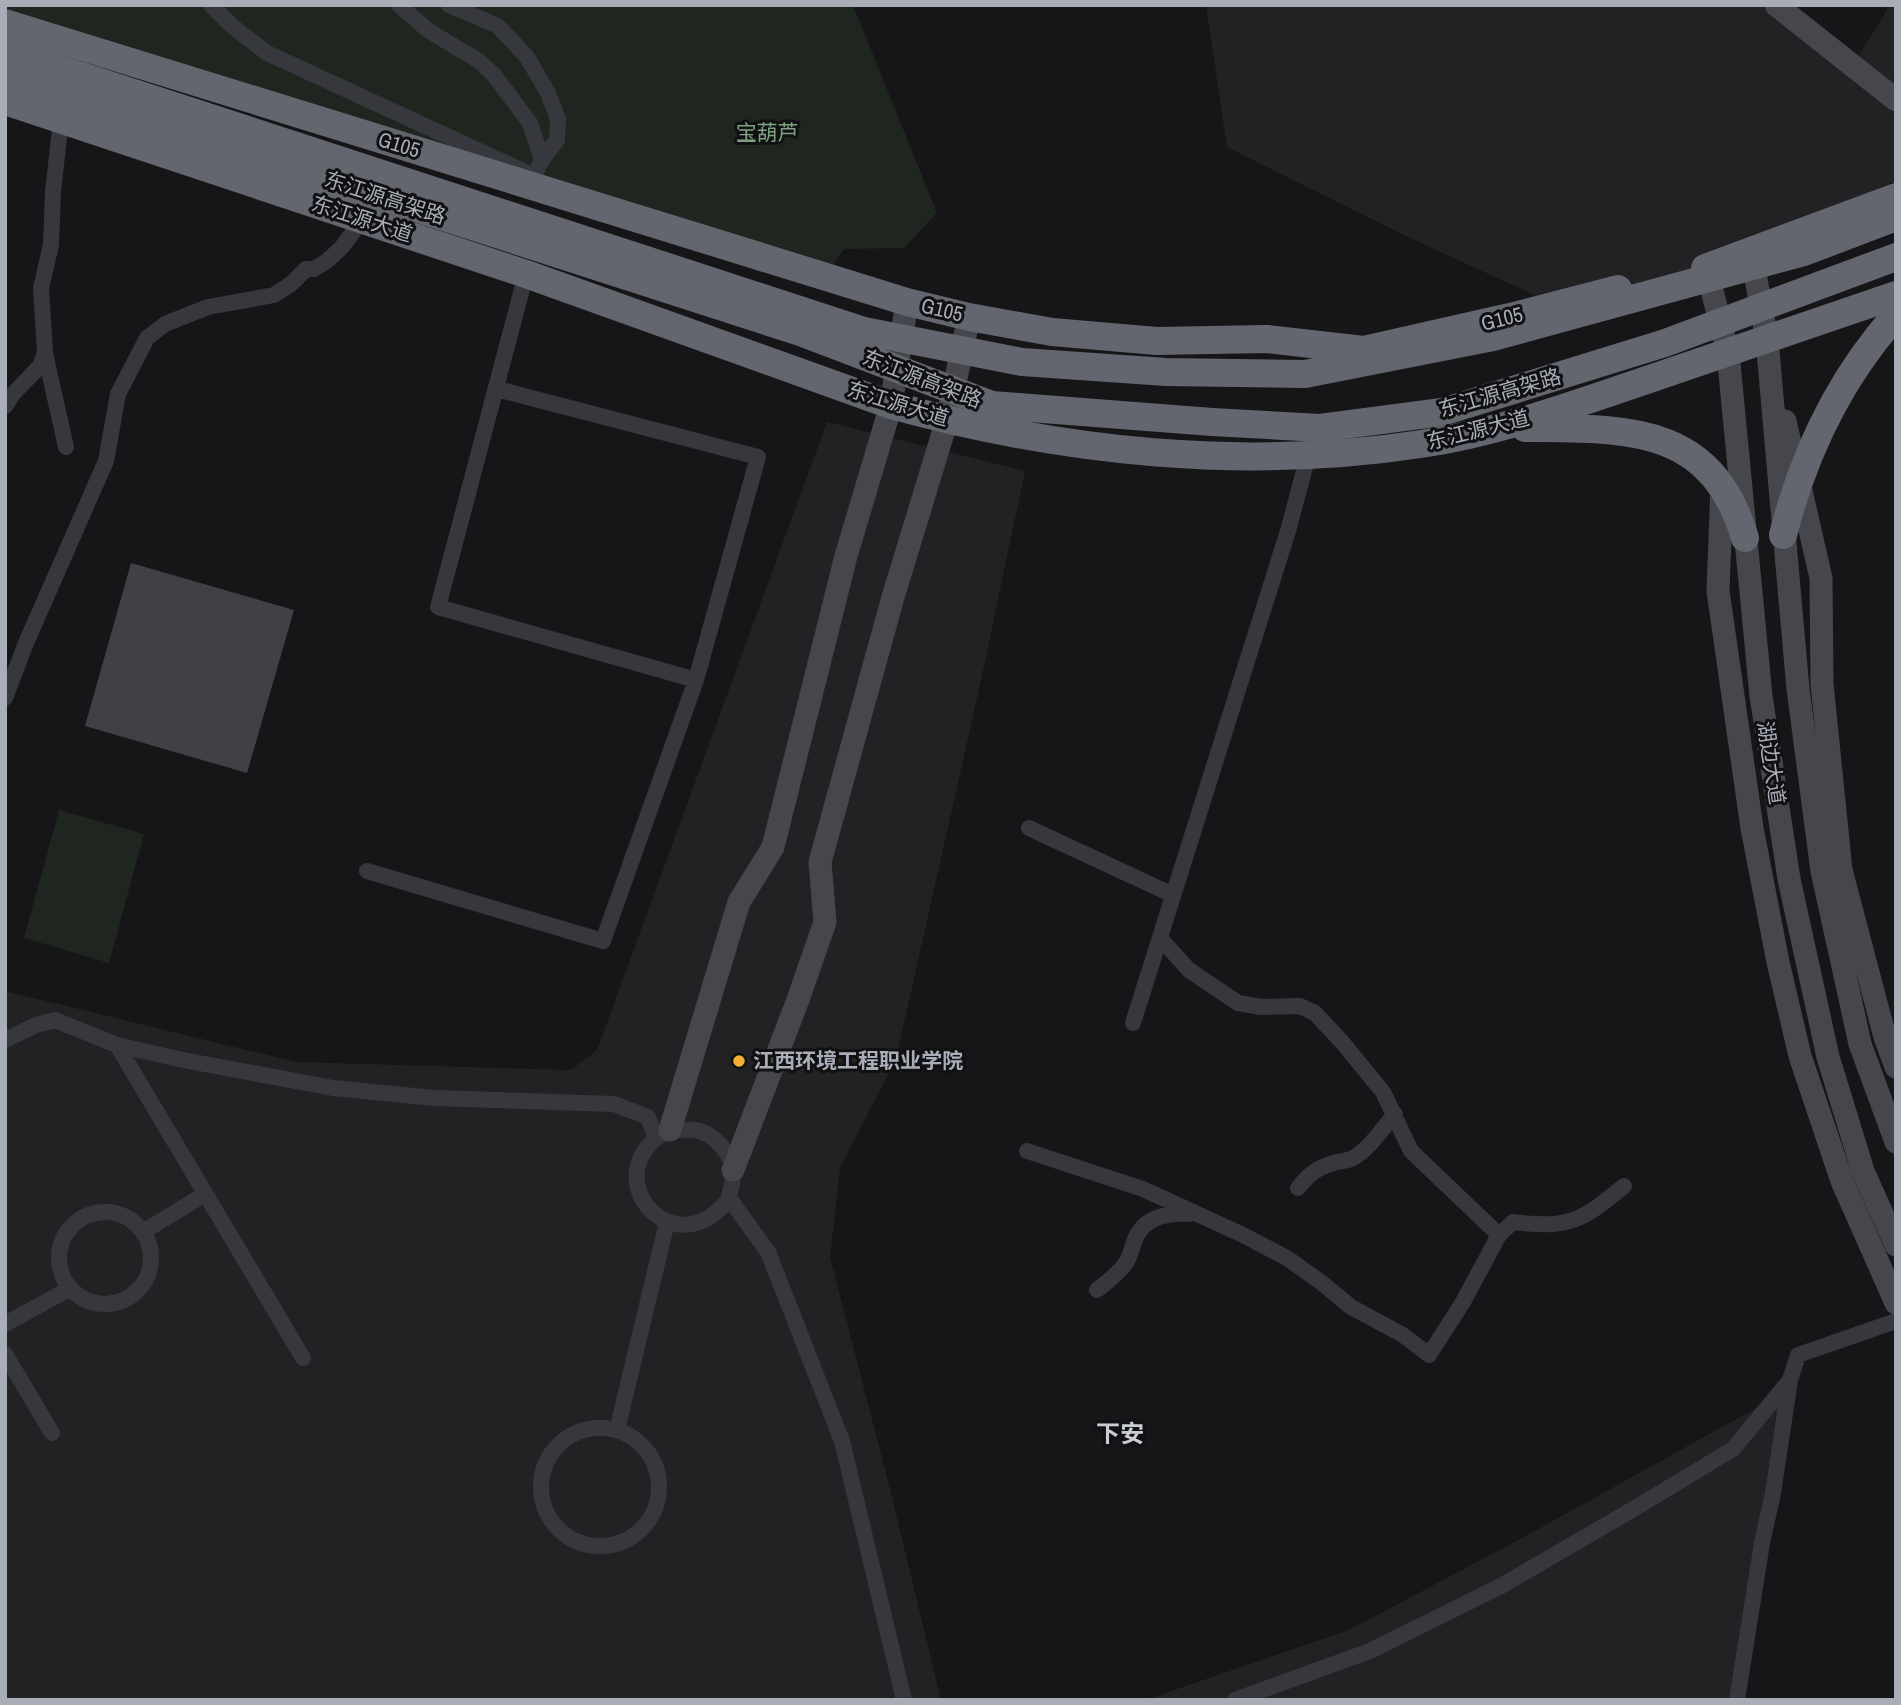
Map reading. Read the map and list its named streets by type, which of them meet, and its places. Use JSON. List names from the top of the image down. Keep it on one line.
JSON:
{"streets":{"highway":["G105","东江源高架路","东江源大道"],"street":["湖边大道"]},"crossings":[["G105","湖边大道"],["东江源大道","湖边大道"]],"districts":["下安"],"parks":["宝葫芦"],"places":["江西环境工程职业学院"]}
